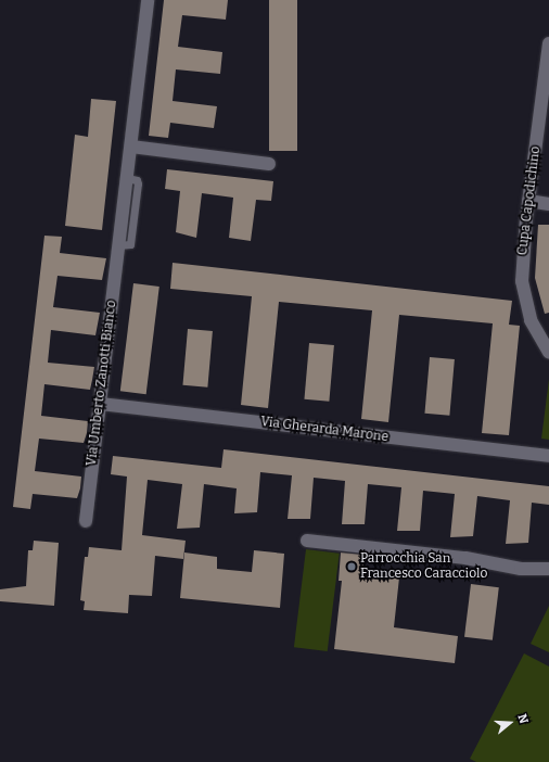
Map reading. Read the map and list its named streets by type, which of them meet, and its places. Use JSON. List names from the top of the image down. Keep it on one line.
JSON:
{"streets":{"street":["Cupa Capodichino","Via Umberto Zanotti Bianco","Via Gherarda Marone"]},"crossings":[["Via Umberto Zanotti Bianco","Via Gherarda Marone"]],"places":["Parrocchia San Francesco Caracciolo"],"north":"right"}
